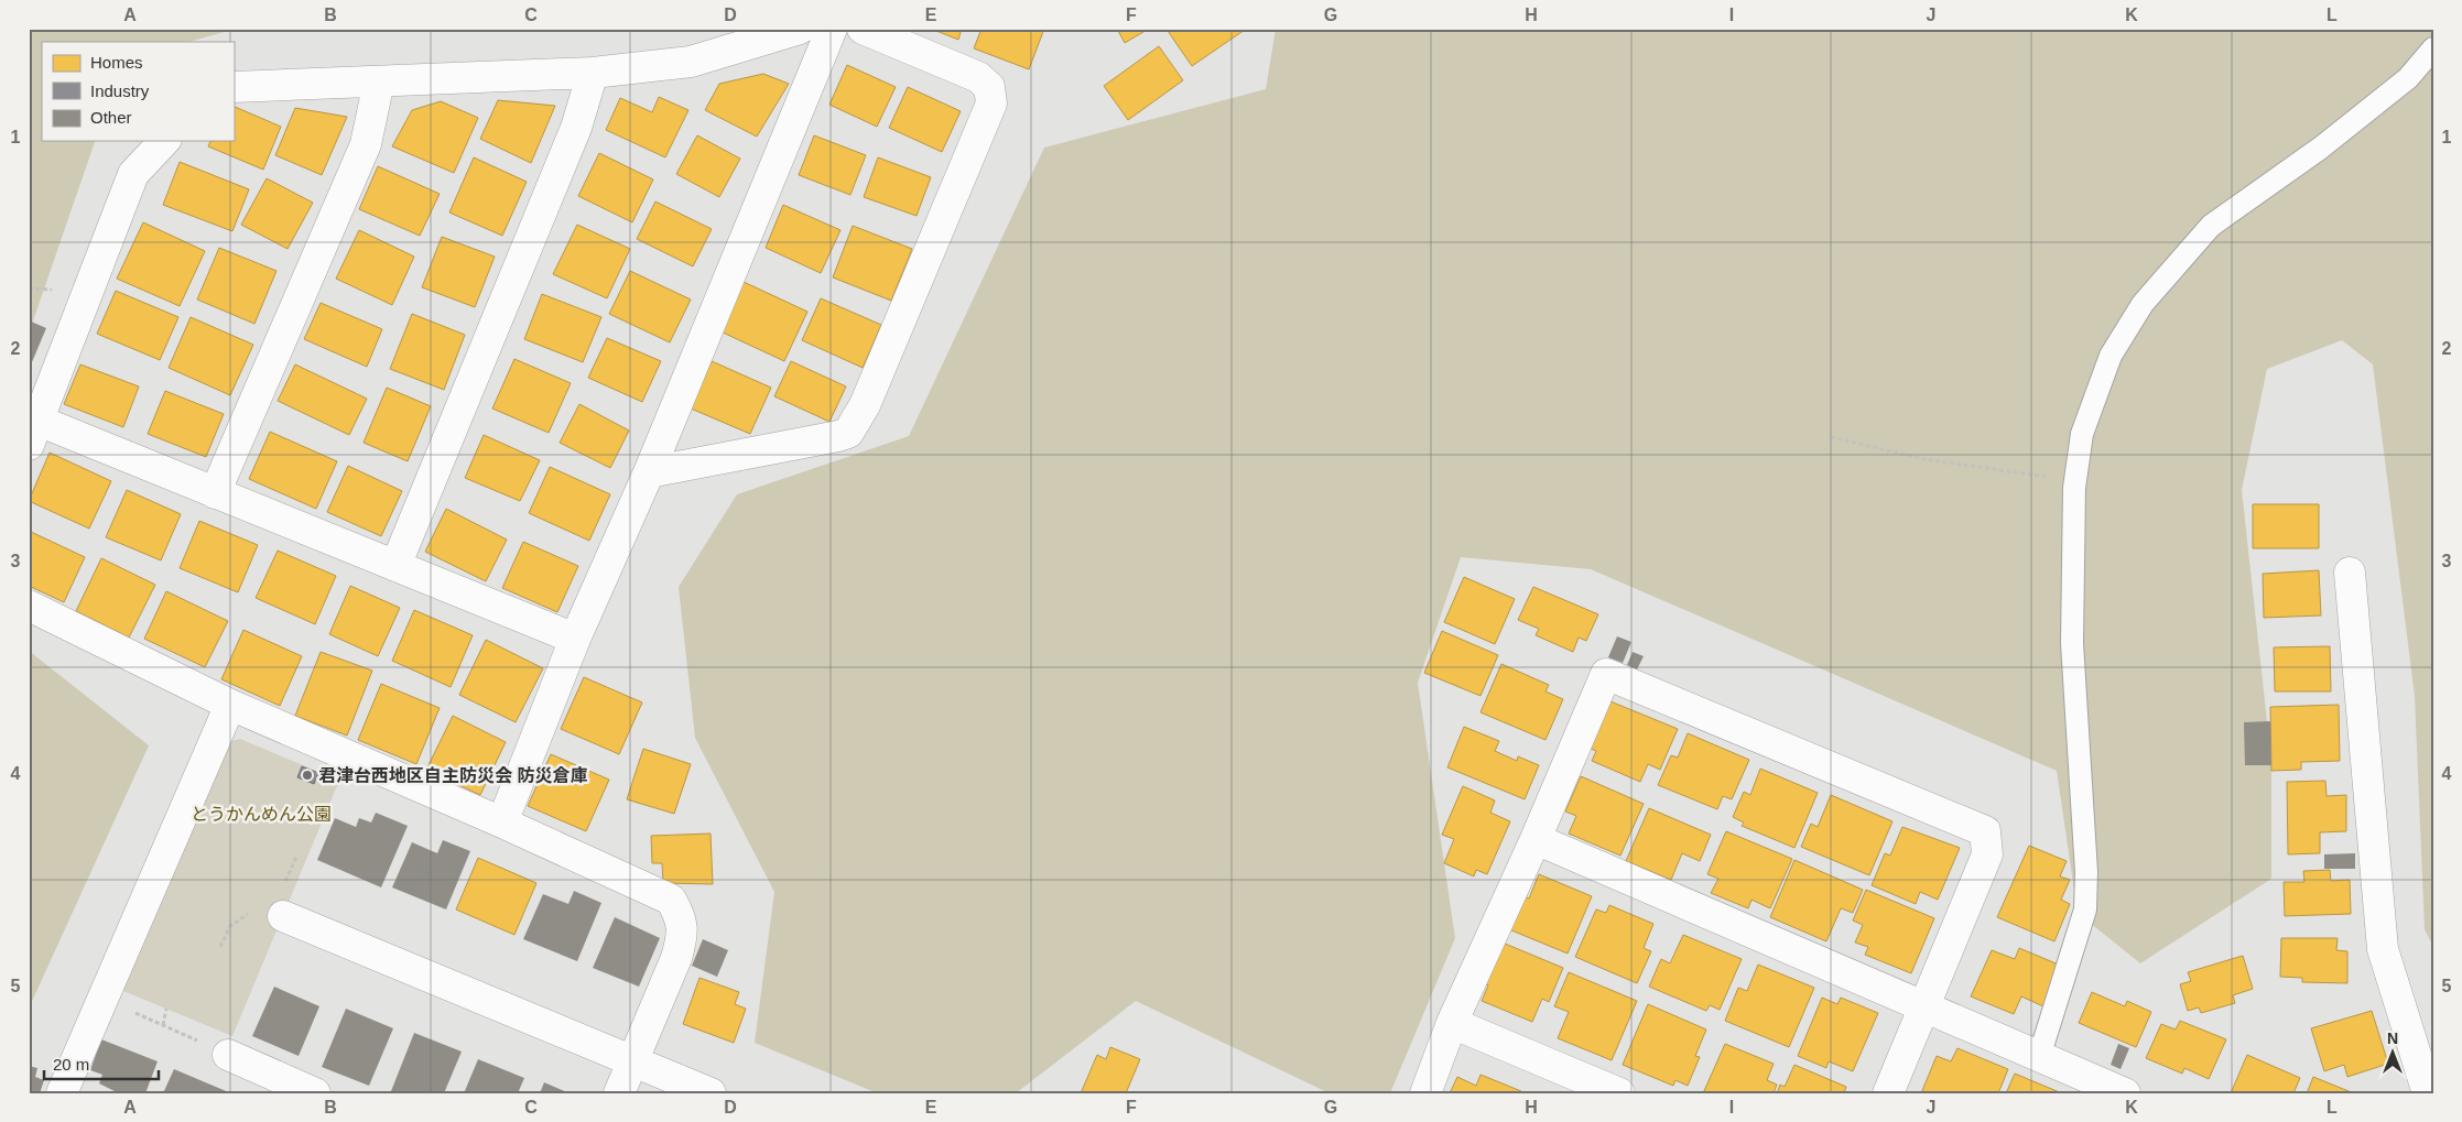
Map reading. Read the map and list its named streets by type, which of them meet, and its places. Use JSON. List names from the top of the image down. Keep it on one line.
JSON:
{"parks":["とうかんめん公園"],"places":["君津台西地区自主防災会 防災倉庫"],"legend":["Homes","Industry","Other"],"scale_bar":"20 m","north":"top","grid":{"columns":["A","B","C","D","E","F","G","H","I","J","K","L"],"rows":["1","2","3","4","5"]}}
